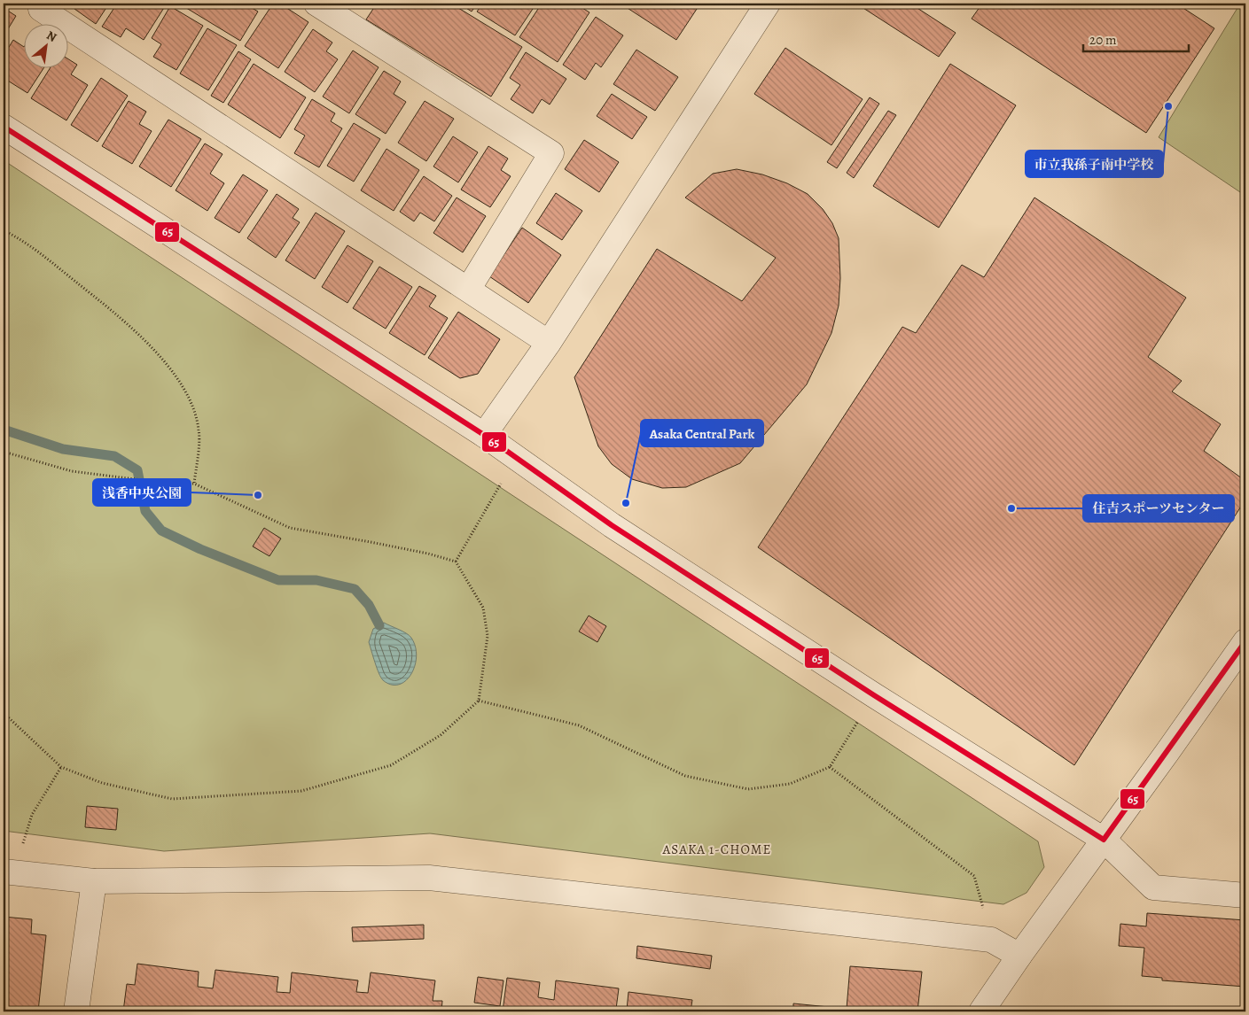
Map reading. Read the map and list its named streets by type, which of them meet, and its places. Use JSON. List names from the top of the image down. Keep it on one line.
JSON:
{"districts":["ASAKA 1-CHOME"],"places":["市立我孫子南中学校","浅香中央公園","Asaka Central Park","住吉スポーツセンター"],"lines":["transit line 65"],"scale_bar":"20 m","north":"top right"}
